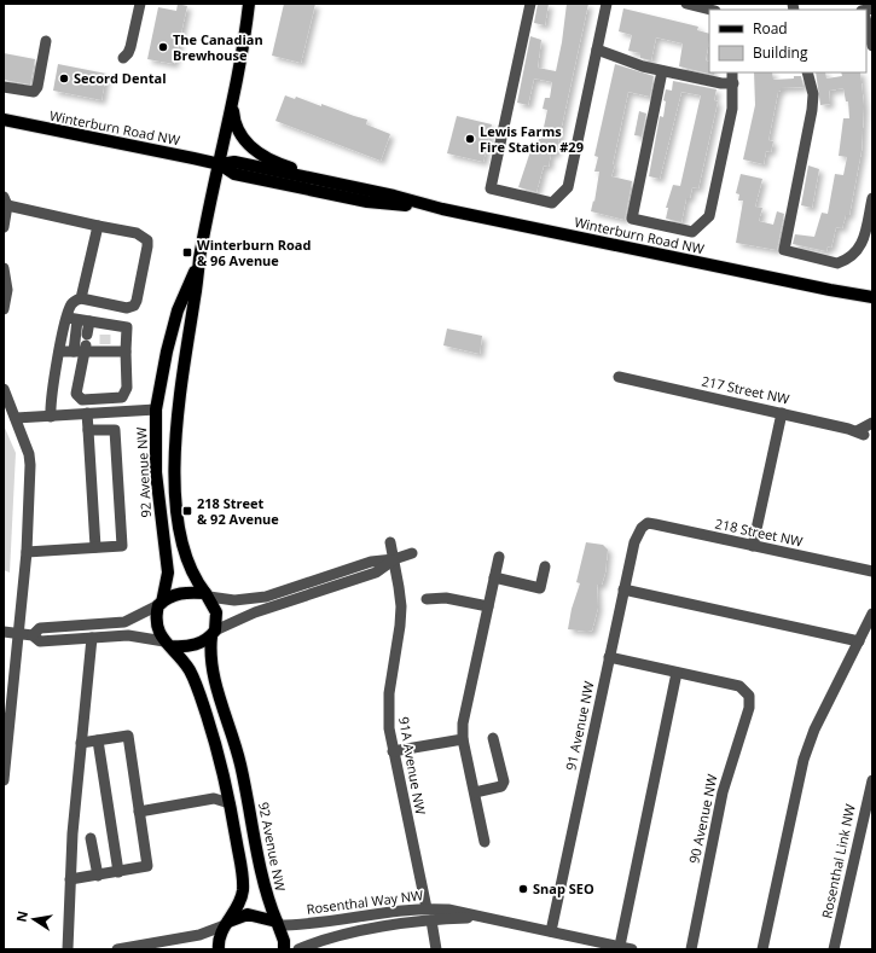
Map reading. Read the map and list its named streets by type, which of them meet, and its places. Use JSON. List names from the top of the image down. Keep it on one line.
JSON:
{"streets":{"main road":["Winterburn Road NW","92 Avenue NW"],"street":["217 Street NW","218 Street NW","91 Avenue NW","91A Avenue NW","90 Avenue NW","Rosenthal Link NW","Rosenthal Way NW"]},"crossings":[["Winterburn Road NW","92 Avenue NW"],["92 Avenue NW","Rosenthal Way NW"],["218 Street NW","91 Avenue NW"],["91 Avenue NW","Rosenthal Way NW"],["91A Avenue NW","Rosenthal Way NW"]],"places":{"other":["The Canadian Brewhouse","Secord Dental","Lewis Farms Fire Station #29","Snap SEO"],"transit":["Winterburn Road & 96 Avenue","218 Street & 92 Avenue"]},"legend":["Road","Building"],"north":"left"}
